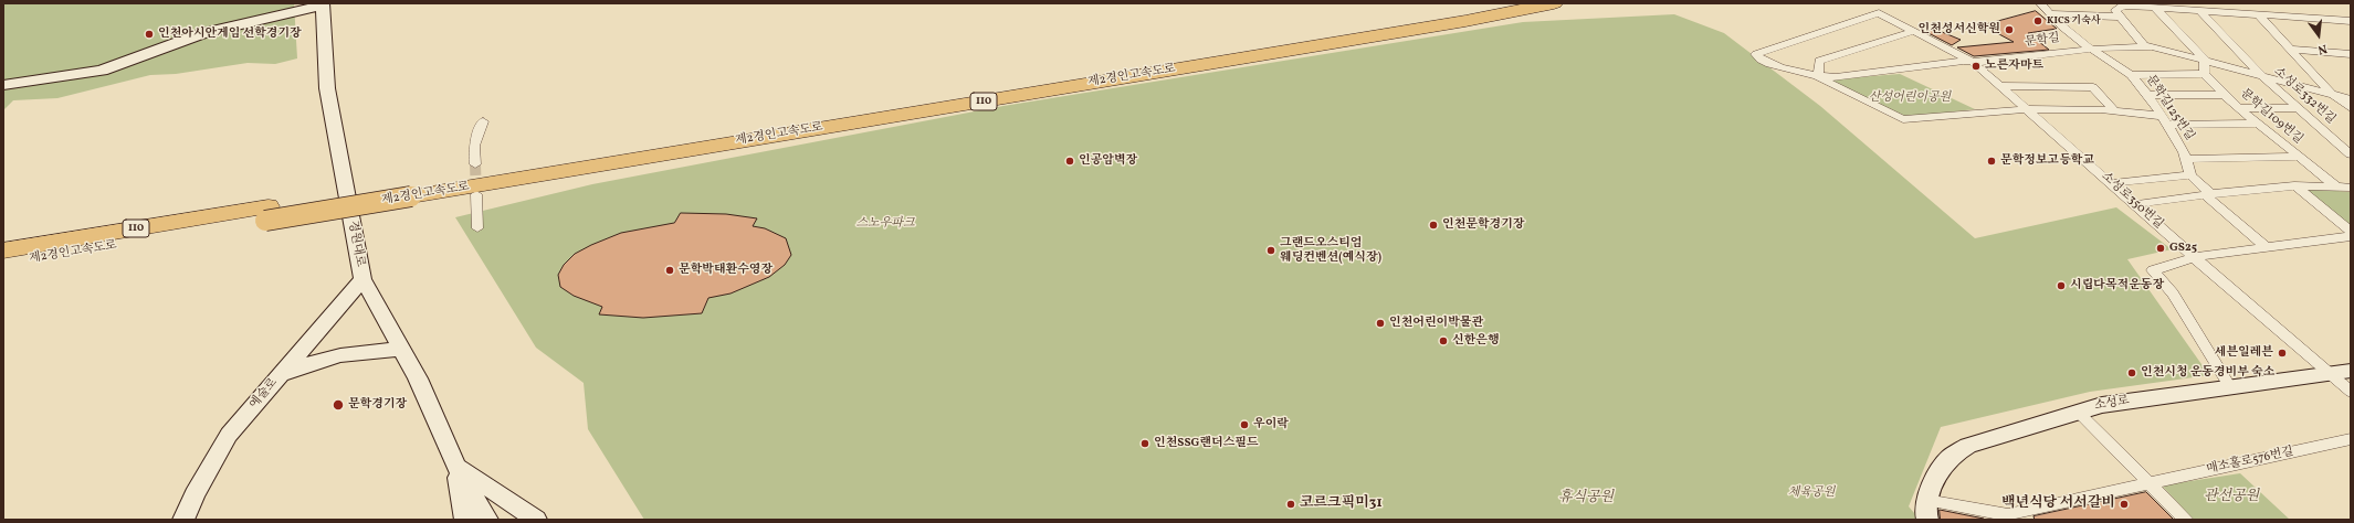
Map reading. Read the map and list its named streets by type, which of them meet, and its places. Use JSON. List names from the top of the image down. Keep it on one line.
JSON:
{"streets":{"highway":["제2경인고속도로","110"],"main road":["경원대로","예술로","소성로"],"street":["문학길","소성로332번길","문학길125번길","문학길109번길","소성로350번길","매소홀로576번길"]},"crossings":[["문학길","소성로332번길"],["문학길","문학길125번길"],["문학길","소성로350번길"],["소성로350번길","소성로"],["경원대로","예술로"],["소성로","매소홀로576번길"]],"parks":["산성어린이공원","스노우파크","체육공원","관선공원","휴식공원"],"places":["KICS 기숙사","인천성서신학원","인천아시안게임 선학경기장","노른자마트","인공암벽장","문학정보고등학교","인천문학경기장","GS25","그랜드오스티엄 웨딩컨벤션(예식장)","문학박태환수영장","시립다목적운동장","인천어린이박물관","신한은행","세븐일레븐","인천시청 운동경비부 숙소","문학경기장","우이락","인천SSG랜더스필드","코르크픽미31","백년식당 서서갈비"],"north":"bottom"}
